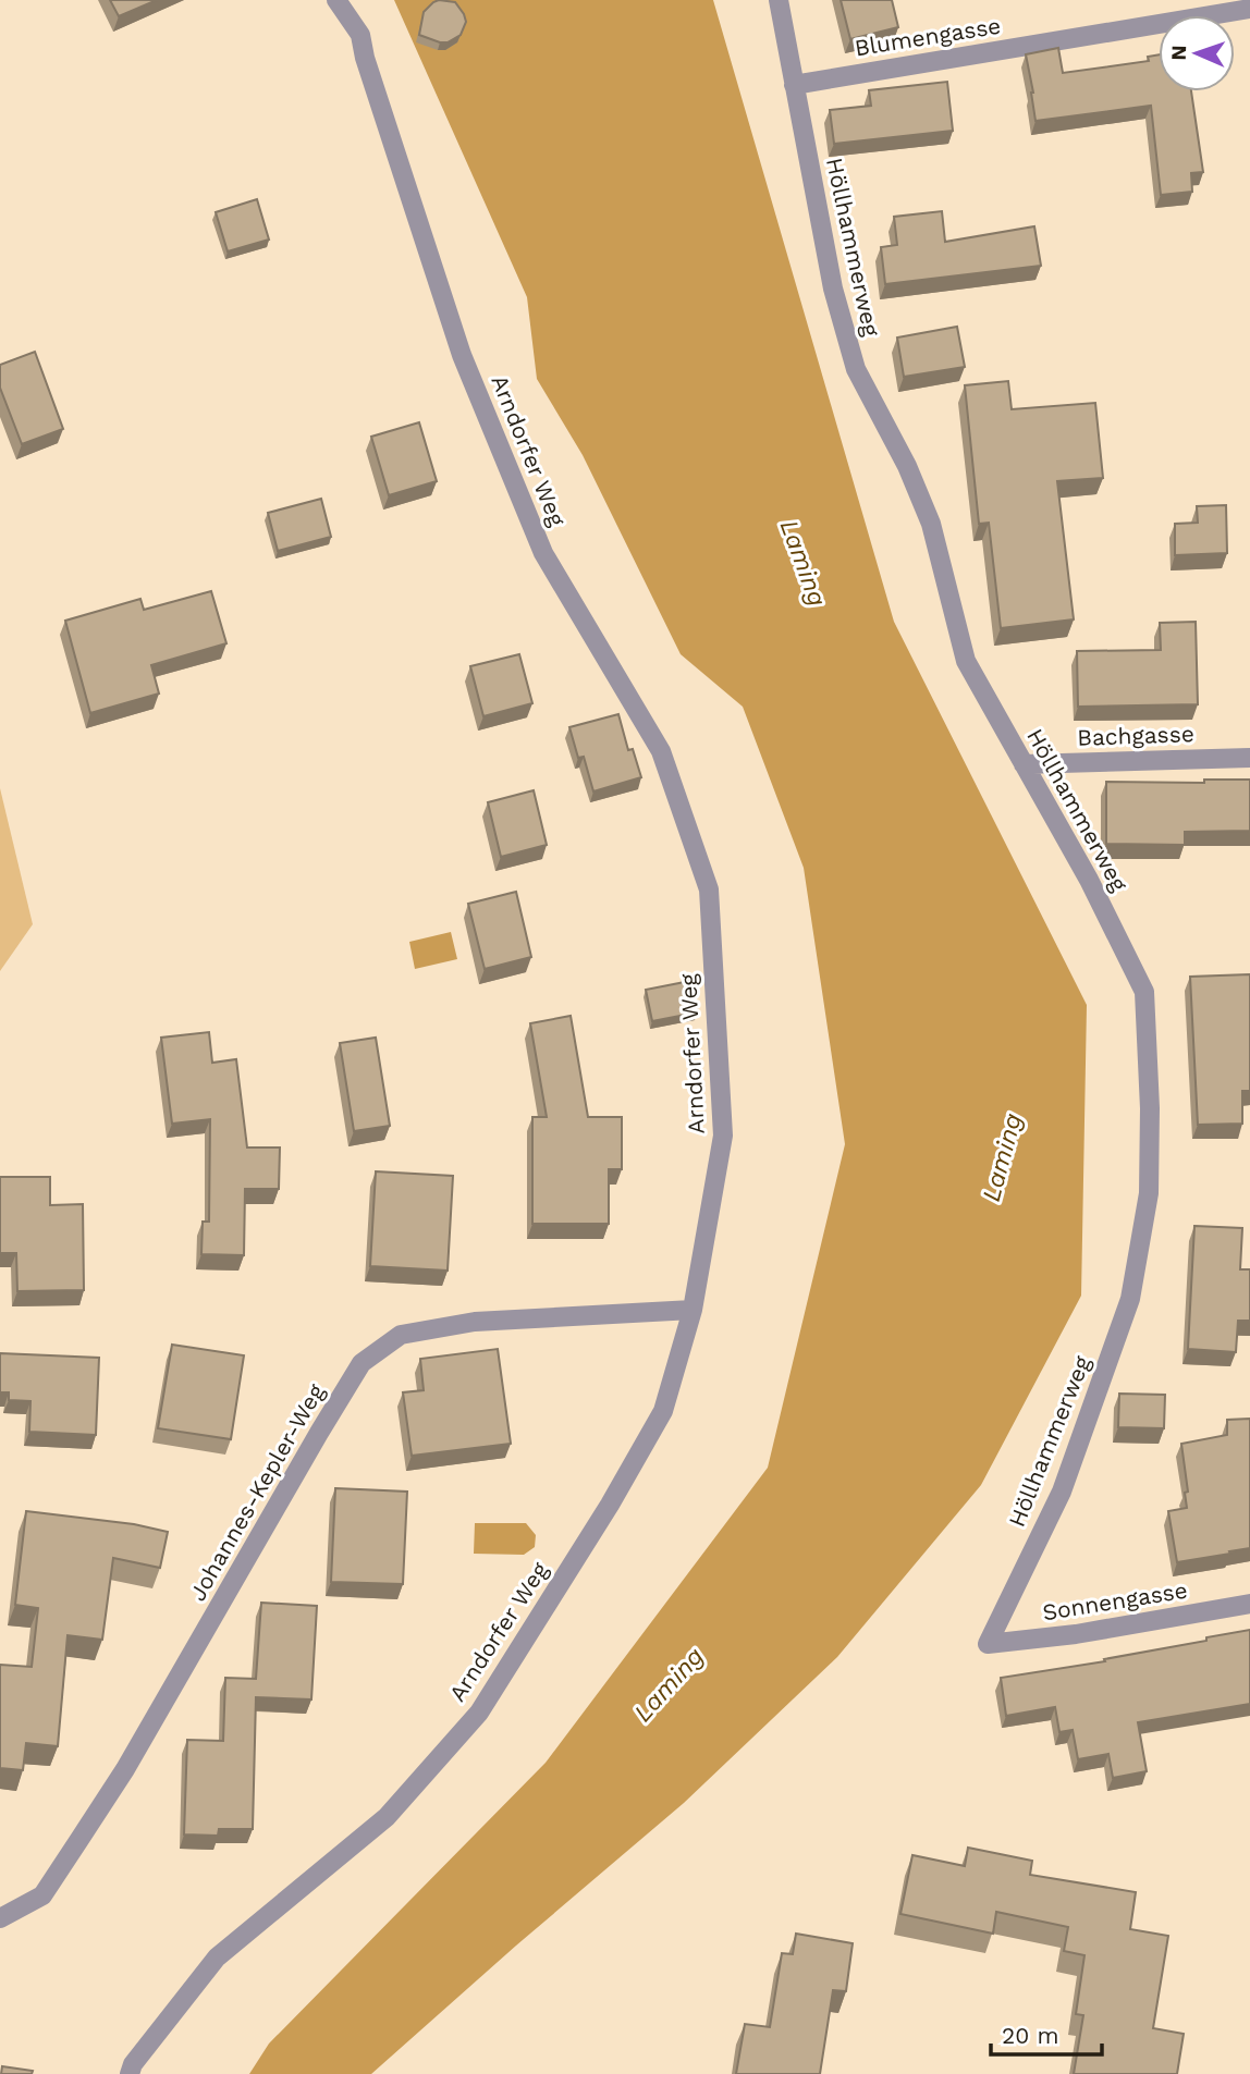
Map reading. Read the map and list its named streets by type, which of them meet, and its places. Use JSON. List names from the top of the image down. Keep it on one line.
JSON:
{"streets":{"street":["Blumengasse","Höllhammerweg","Arndorfer Weg","Bachgasse","Johannes-Kepler-Weg","Sonnengasse"]},"crossings":[["Blumengasse","Höllhammerweg"],["Höllhammerweg","Bachgasse"],["Höllhammerweg","Sonnengasse"],["Arndorfer Weg","Johannes-Kepler-Weg"]],"water":["Laming"],"scale_bar":"20 m","north":"left"}
